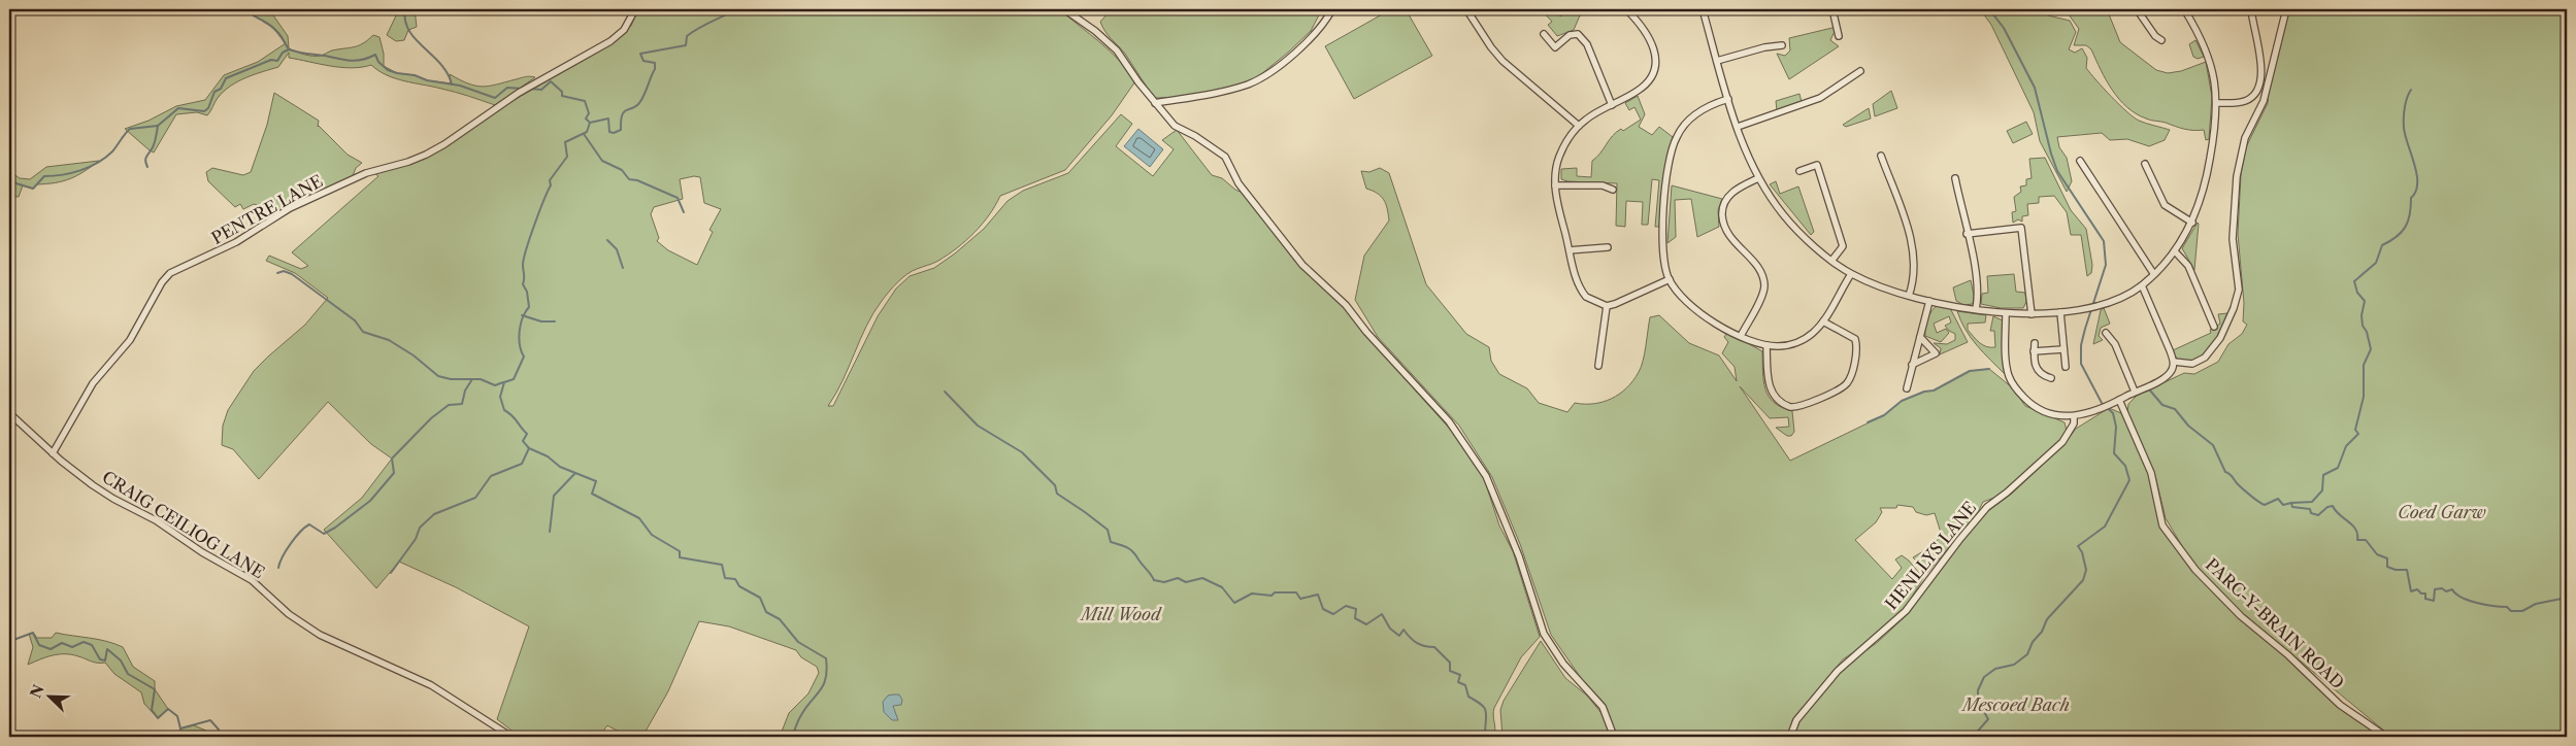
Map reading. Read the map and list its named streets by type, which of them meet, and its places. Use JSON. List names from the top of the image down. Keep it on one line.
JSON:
{"streets":{"street":["PENTRE LANE","CRAIG CEILIOG LANE","HENLLYS LANE","PARC-Y-BRAIN ROAD"]},"crossings":[["PENTRE LANE","CRAIG CEILIOG LANE"]],"parks":["Coed Garw","Mill Wood","Mescoed Bach"],"north":"top left"}
